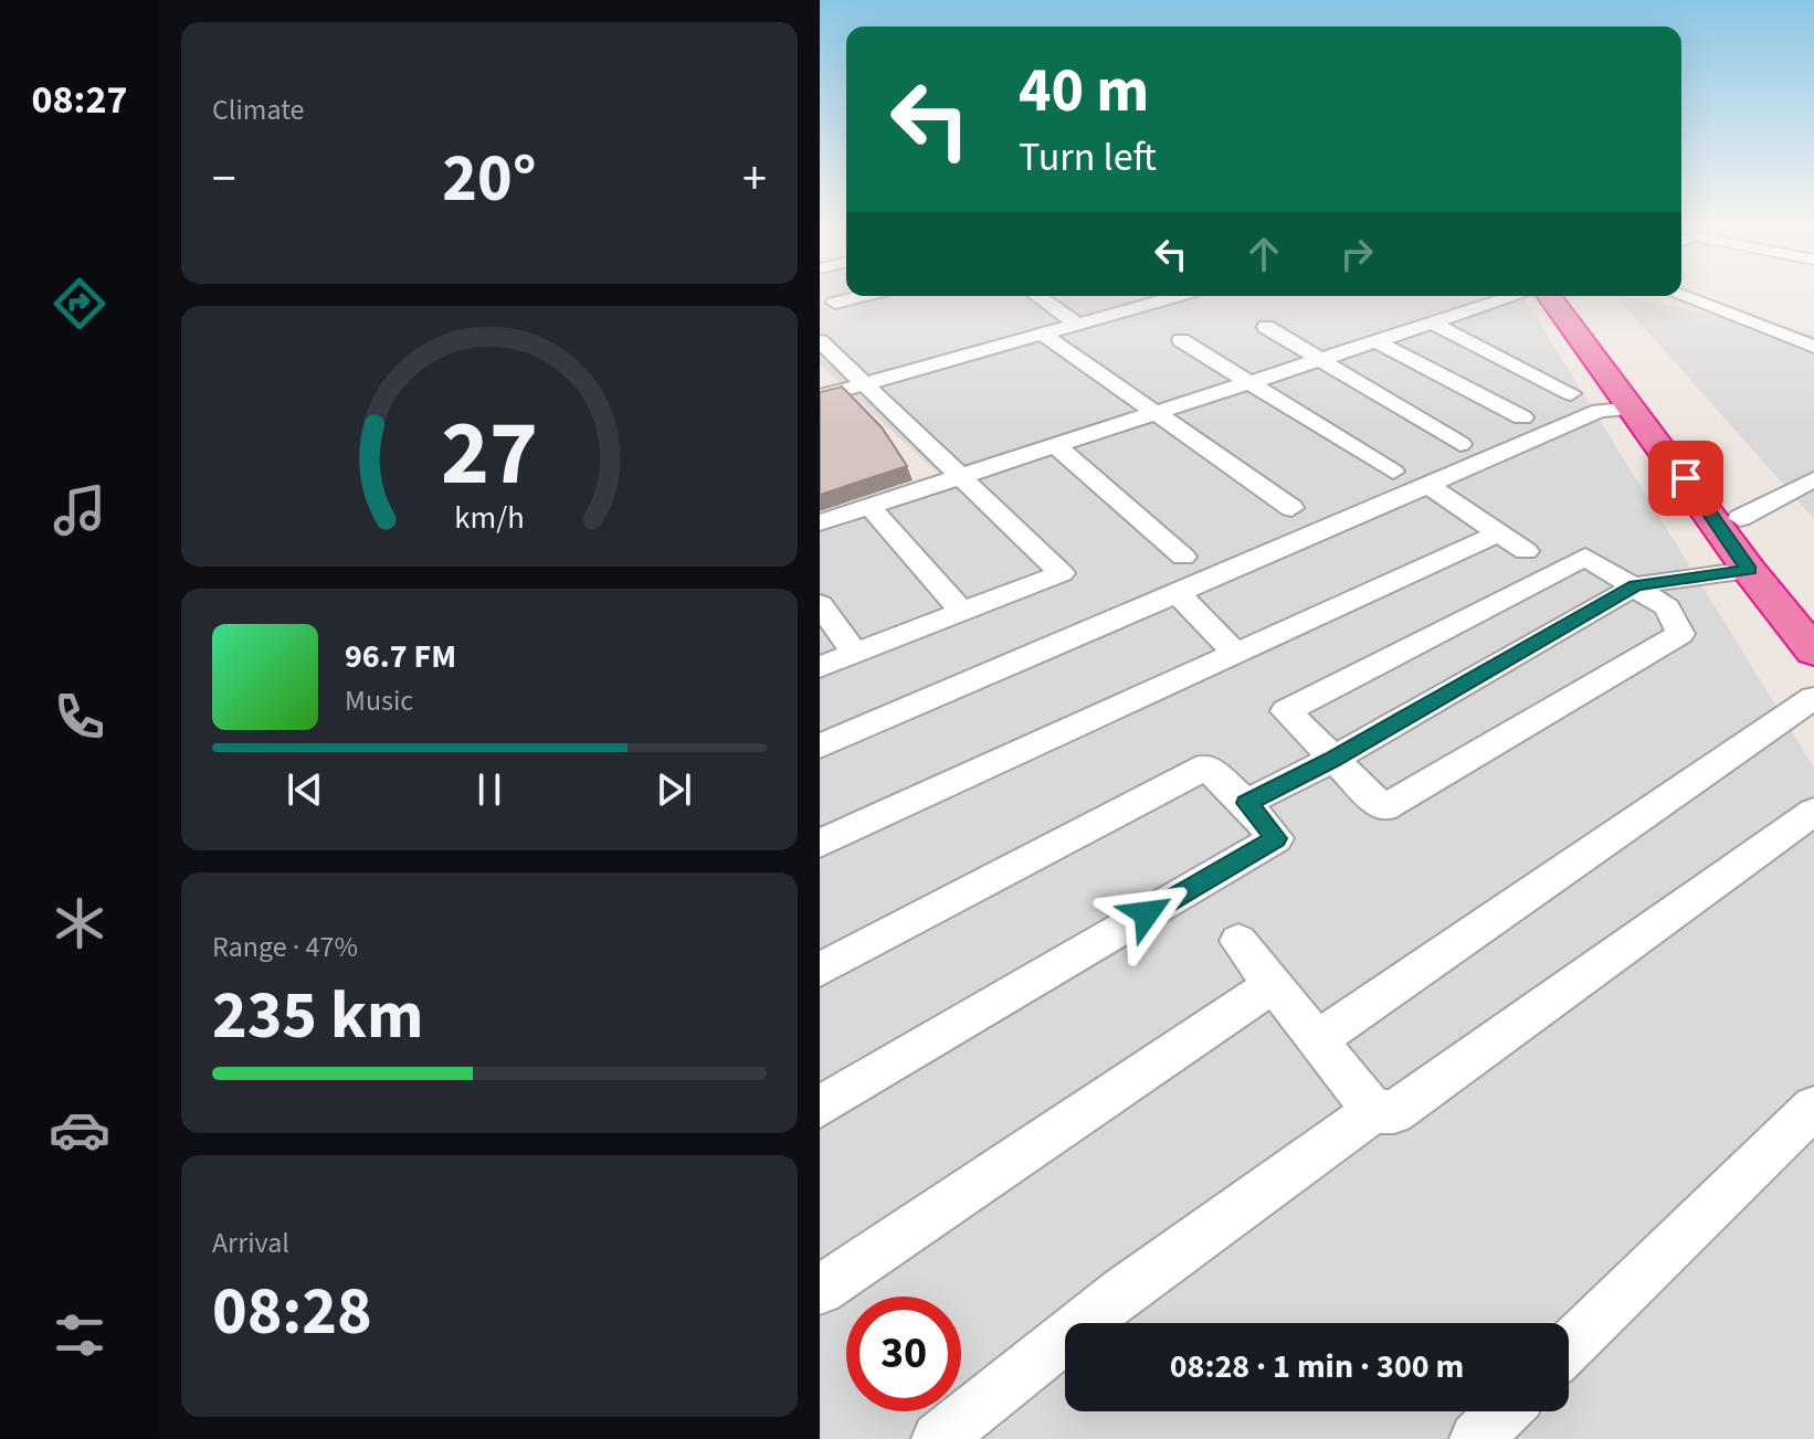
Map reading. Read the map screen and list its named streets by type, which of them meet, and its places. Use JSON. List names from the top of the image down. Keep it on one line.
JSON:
{"page":{"tabs":"08:27","tile":["Climate",["Range · 47%","235 km"],["Arrival","08:28"]],"turn":["40 m","Turn left"],"heat":["−","20°","+"],"song":["96.7 FM","Music"],"limit":"30","trip":"08:28 · 1 min · 300 m","gauge":["27","km/h"]}}
